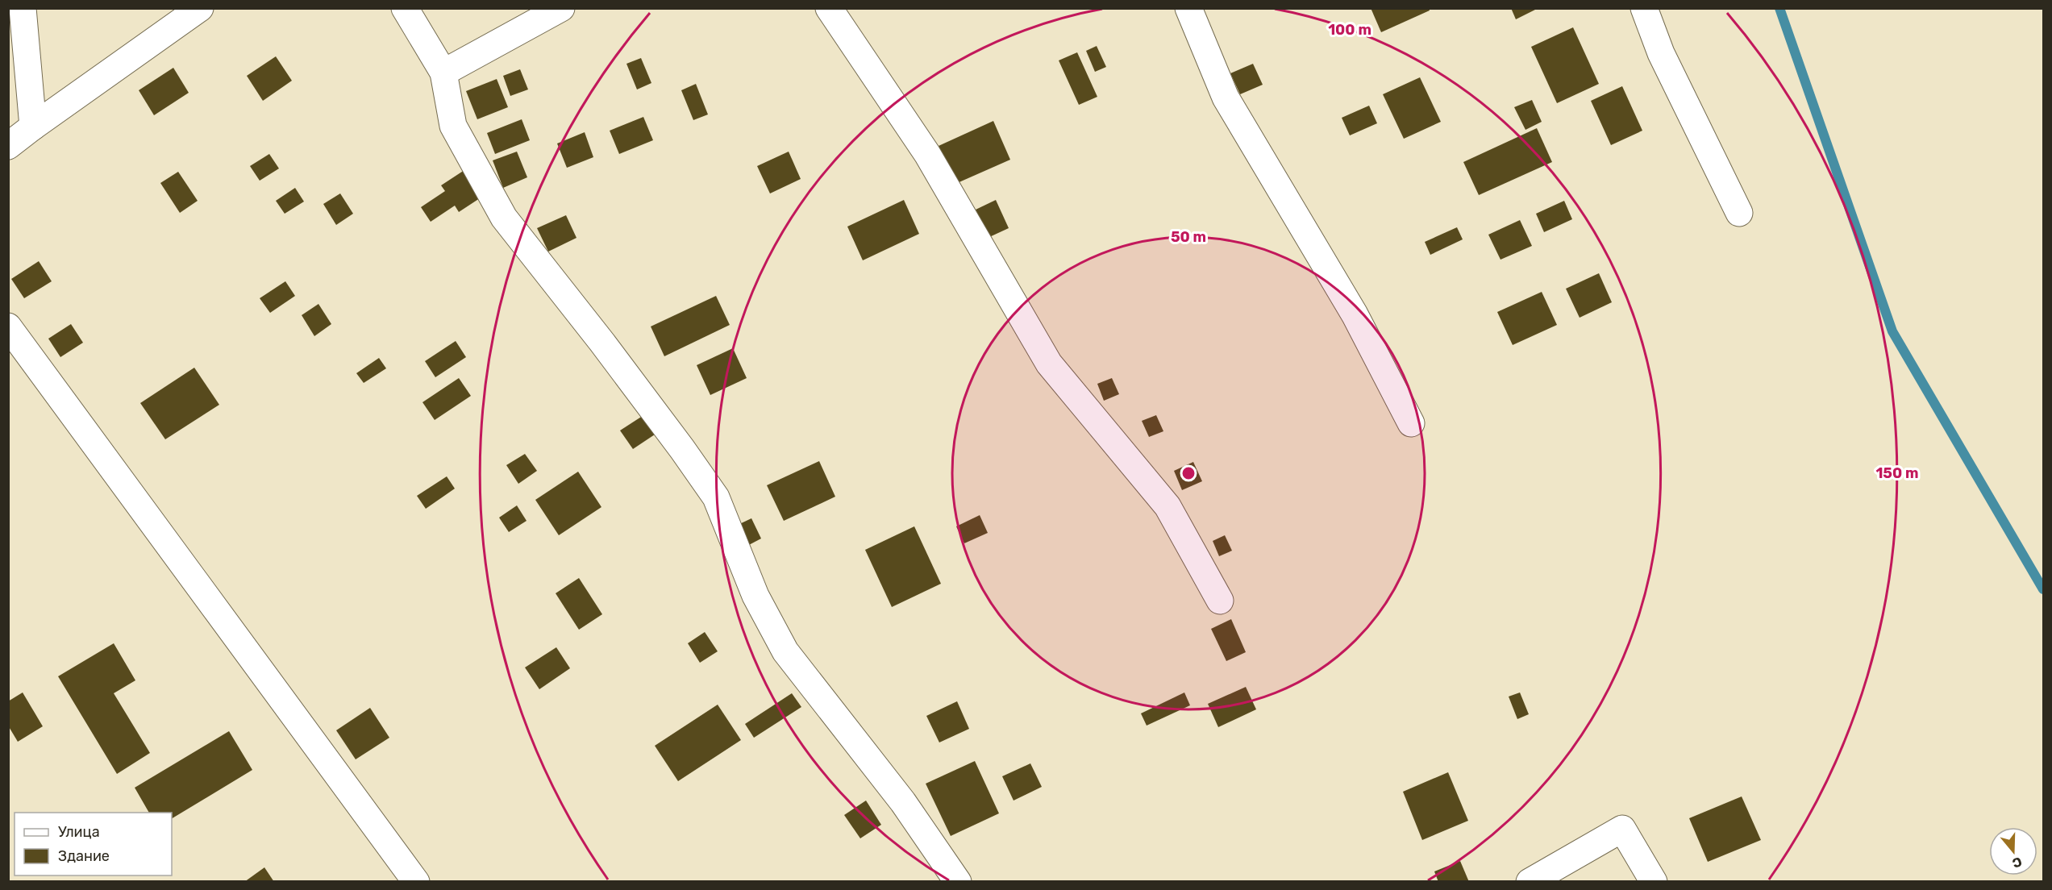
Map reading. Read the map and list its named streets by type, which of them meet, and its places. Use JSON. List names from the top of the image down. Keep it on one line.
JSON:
{"legend":["Улица","Здание"],"north":"bottom","rings":["100 m","50 m","150 m"]}
